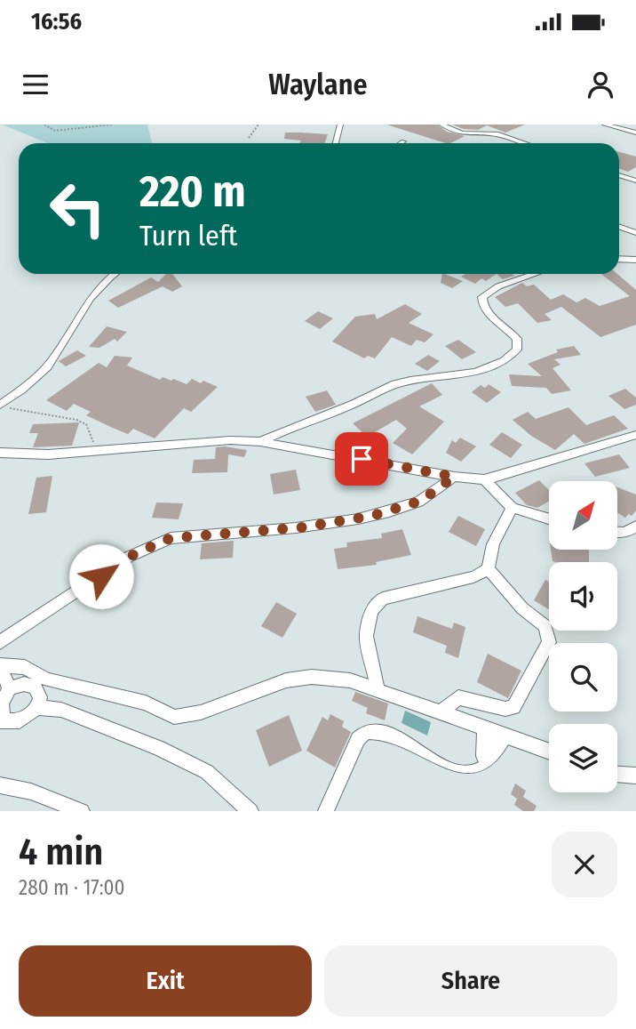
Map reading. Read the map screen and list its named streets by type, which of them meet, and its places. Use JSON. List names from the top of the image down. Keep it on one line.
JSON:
{"north":"top right","page":{"status":"16:56","header":"Waylane","turn":["220 m","Turn left"],"heading":["4 min","280 m · 17:00"],"buttons":["Exit","Share"]}}
